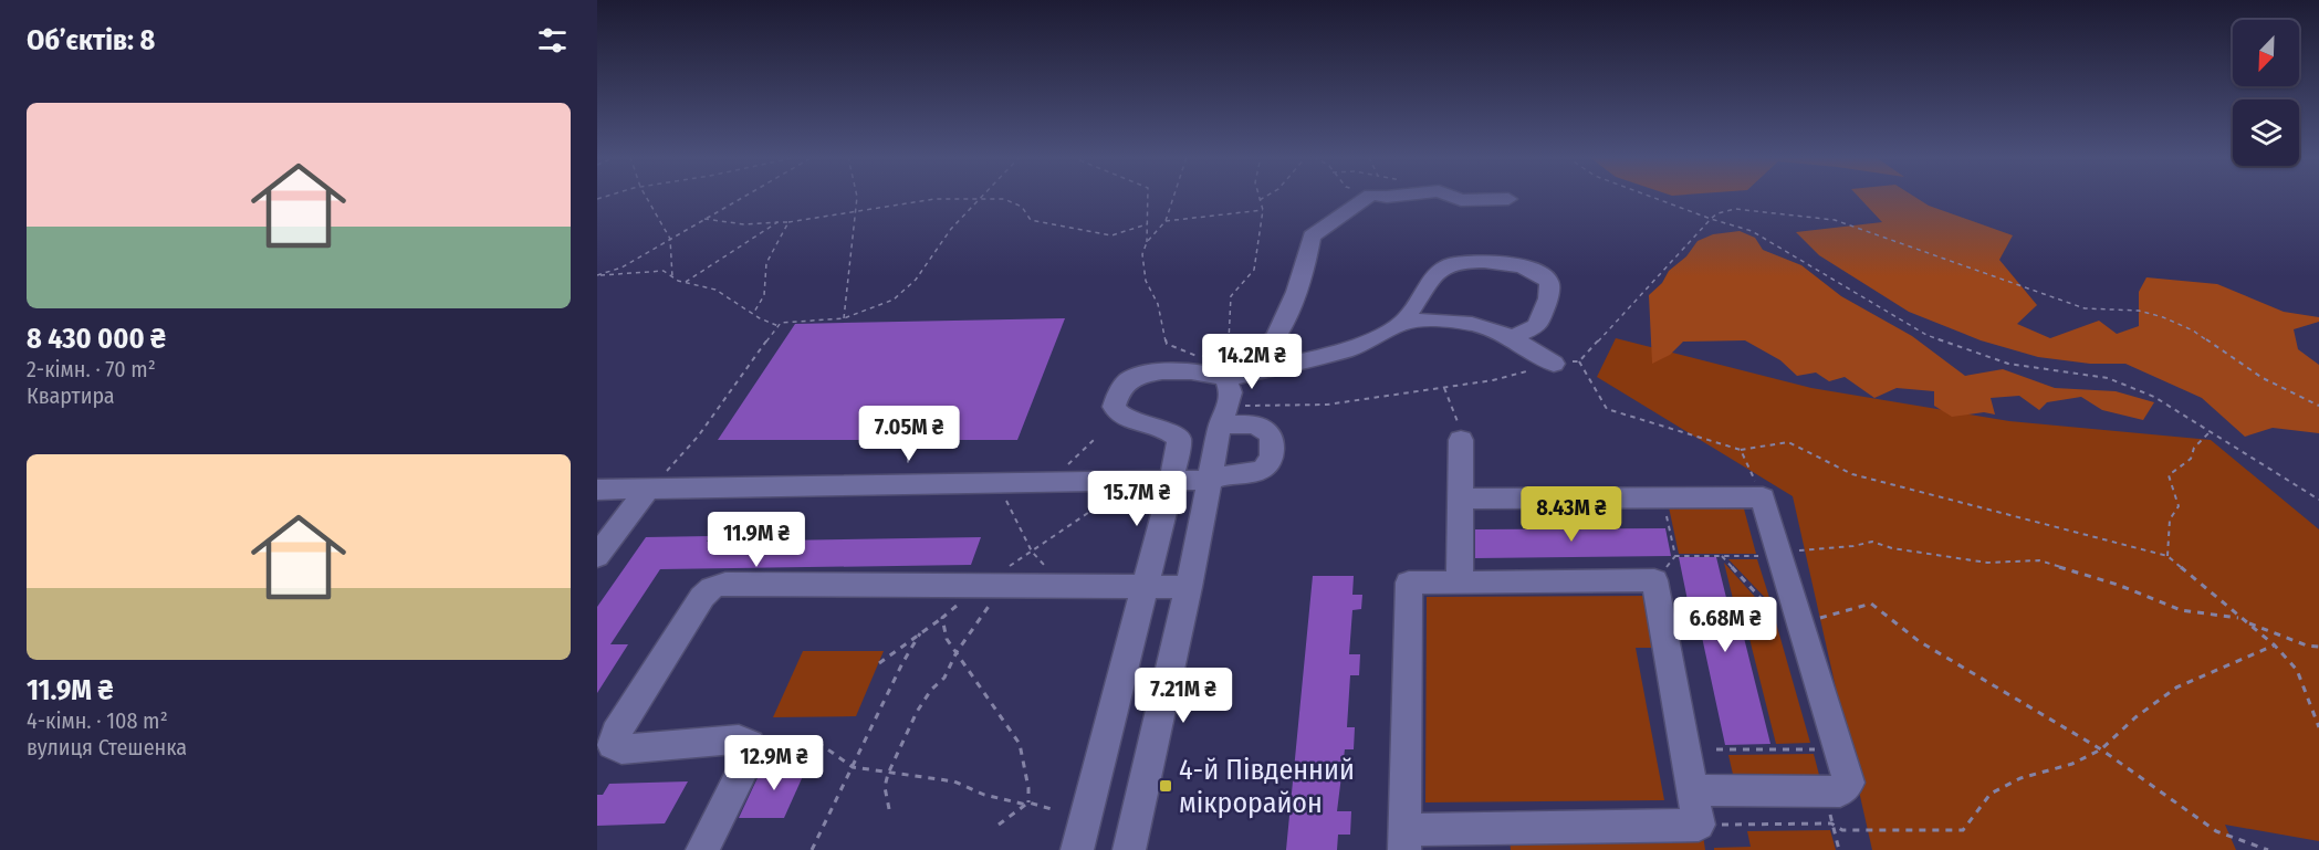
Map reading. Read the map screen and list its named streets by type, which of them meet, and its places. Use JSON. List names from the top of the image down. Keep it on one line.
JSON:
{"places":{"transit":["4-й Південний мікрорайон"]},"north":"bottom left","page":{"heading":"Об’єктів: 8","list":[{"name":"8 430 000 ₴","note":"2-кімн. · 70 m² · Квартира"},{"name":"11.9M ₴","note":"4-кімн. · 108 m² · вулиця Стешенка"}],"price":["14.2M ₴","7.05M ₴","15.7M ₴","8.43M ₴","11.9M ₴","6.68M ₴","7.21M ₴","12.9M ₴"]}}
